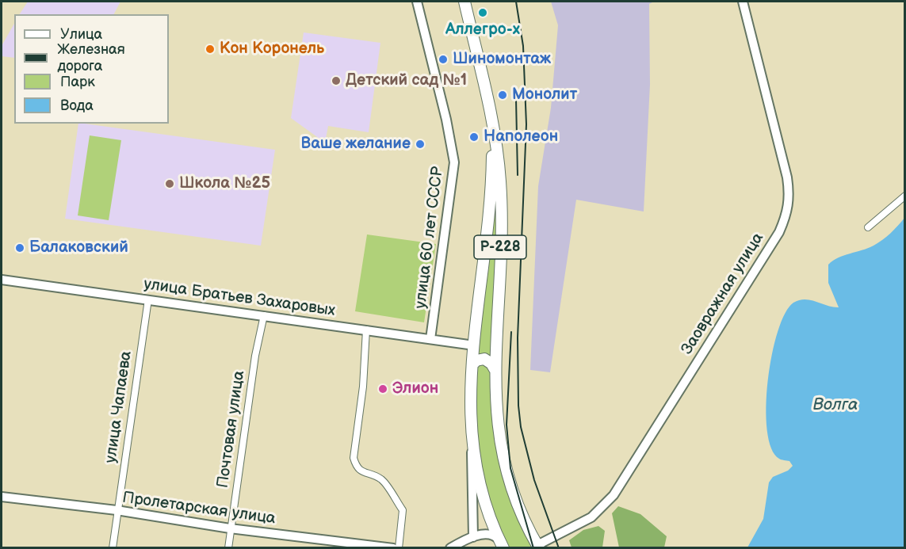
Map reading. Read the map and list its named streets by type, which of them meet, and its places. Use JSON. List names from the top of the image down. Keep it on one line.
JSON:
{"streets":{"highway":["Р-228"],"street":["улица 60 лет СССР","Заовражная улица","улица Братьев Захаровых","улица Чапаева","Почтовая улица","Пролетарская улица"]},"crossings":[["улица 60 лет СССР","улица Братьев Захаровых"],["Р-228","Заовражная улица"],["Р-228","улица Братьев Захаровых"],["улица Братьев Захаровых","улица Чапаева"],["улица Братьев Захаровых","Почтовая улица"],["улица Чапаева","Пролетарская улица"],["Почтовая улица","Пролетарская улица"]],"water":["Волга"],"places":["Аллегро-х","Кон Коронель","Шиномонтаж","Детский сад №1","Монолит","Наполеон","Ваше желание","Школа №25","Балаковский","Элион"],"legend":["Улица","Железная дорога","Парк","Вода"]}
